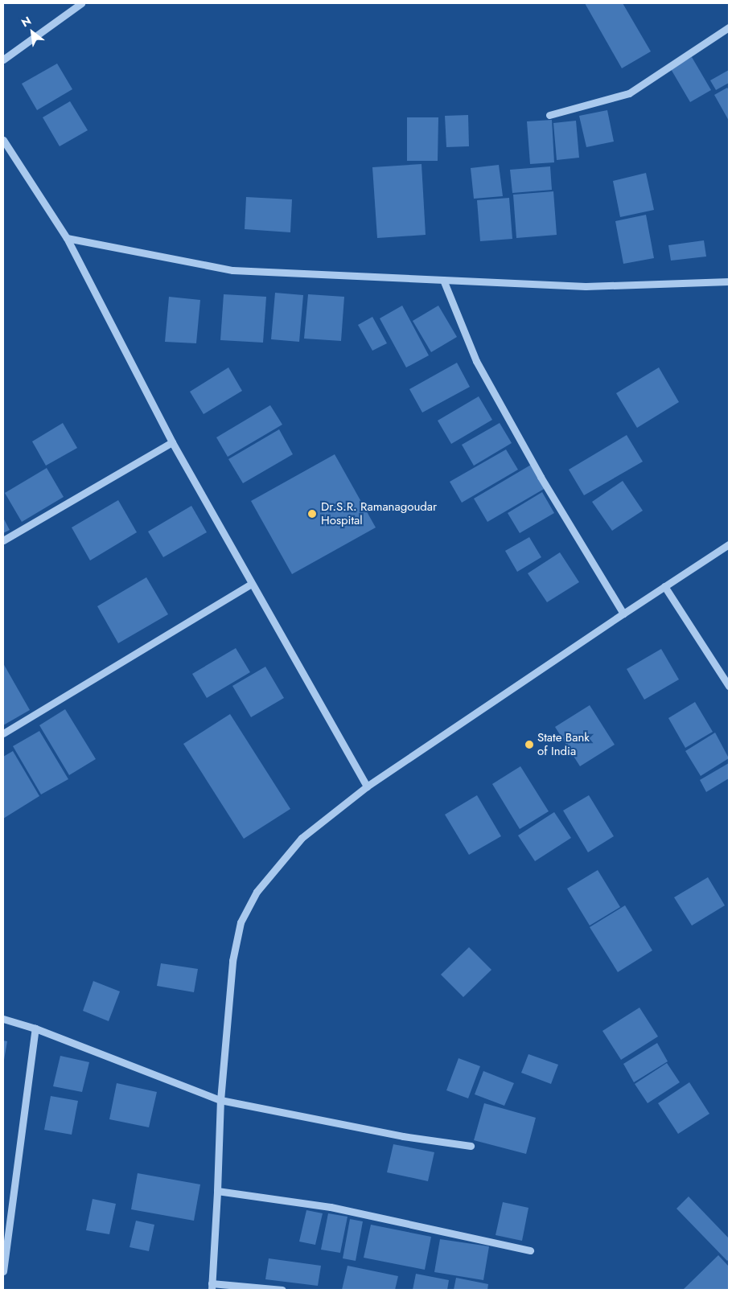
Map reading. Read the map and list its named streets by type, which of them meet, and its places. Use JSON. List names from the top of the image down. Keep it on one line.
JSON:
{"places":["Dr.S.R. Ramanagoudar Hospital","State Bank of India"],"north":"top left"}
